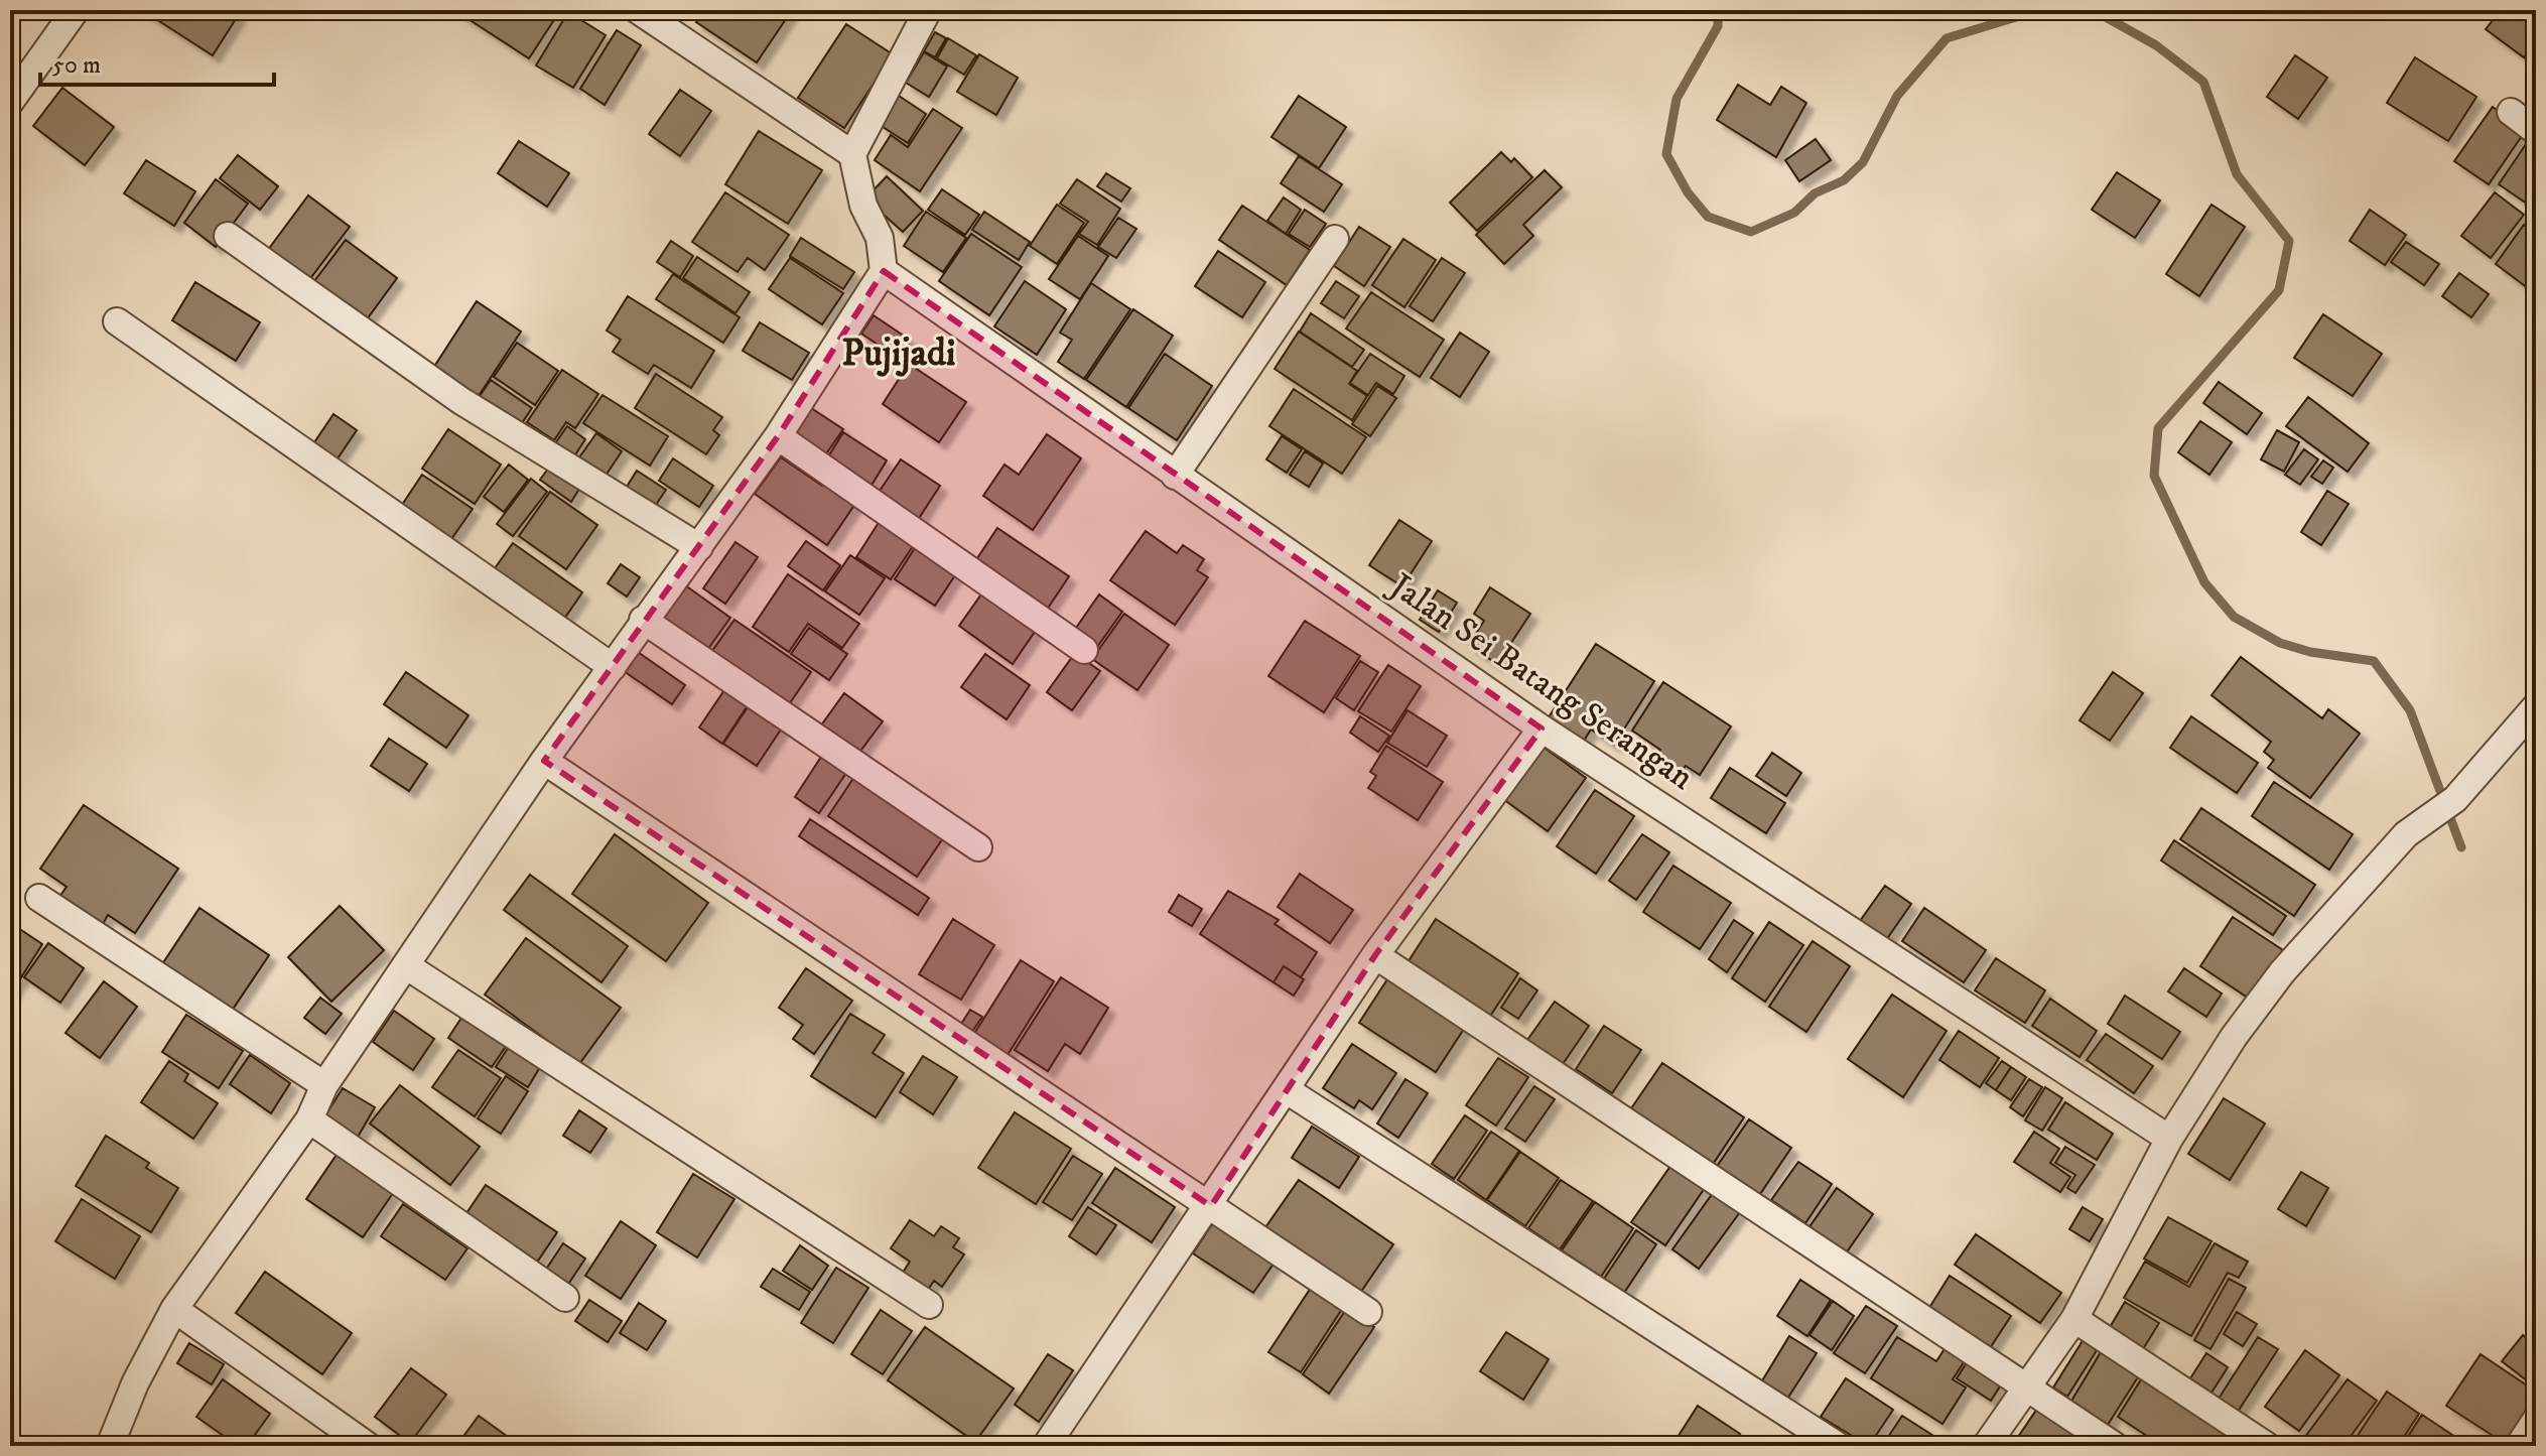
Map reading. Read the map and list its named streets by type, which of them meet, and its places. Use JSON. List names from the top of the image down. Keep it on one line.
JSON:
{"streets":{"street":["Jalan Sei Batang Serangan"]},"districts":["Pujijadi"],"scale_bar":"50 m"}
